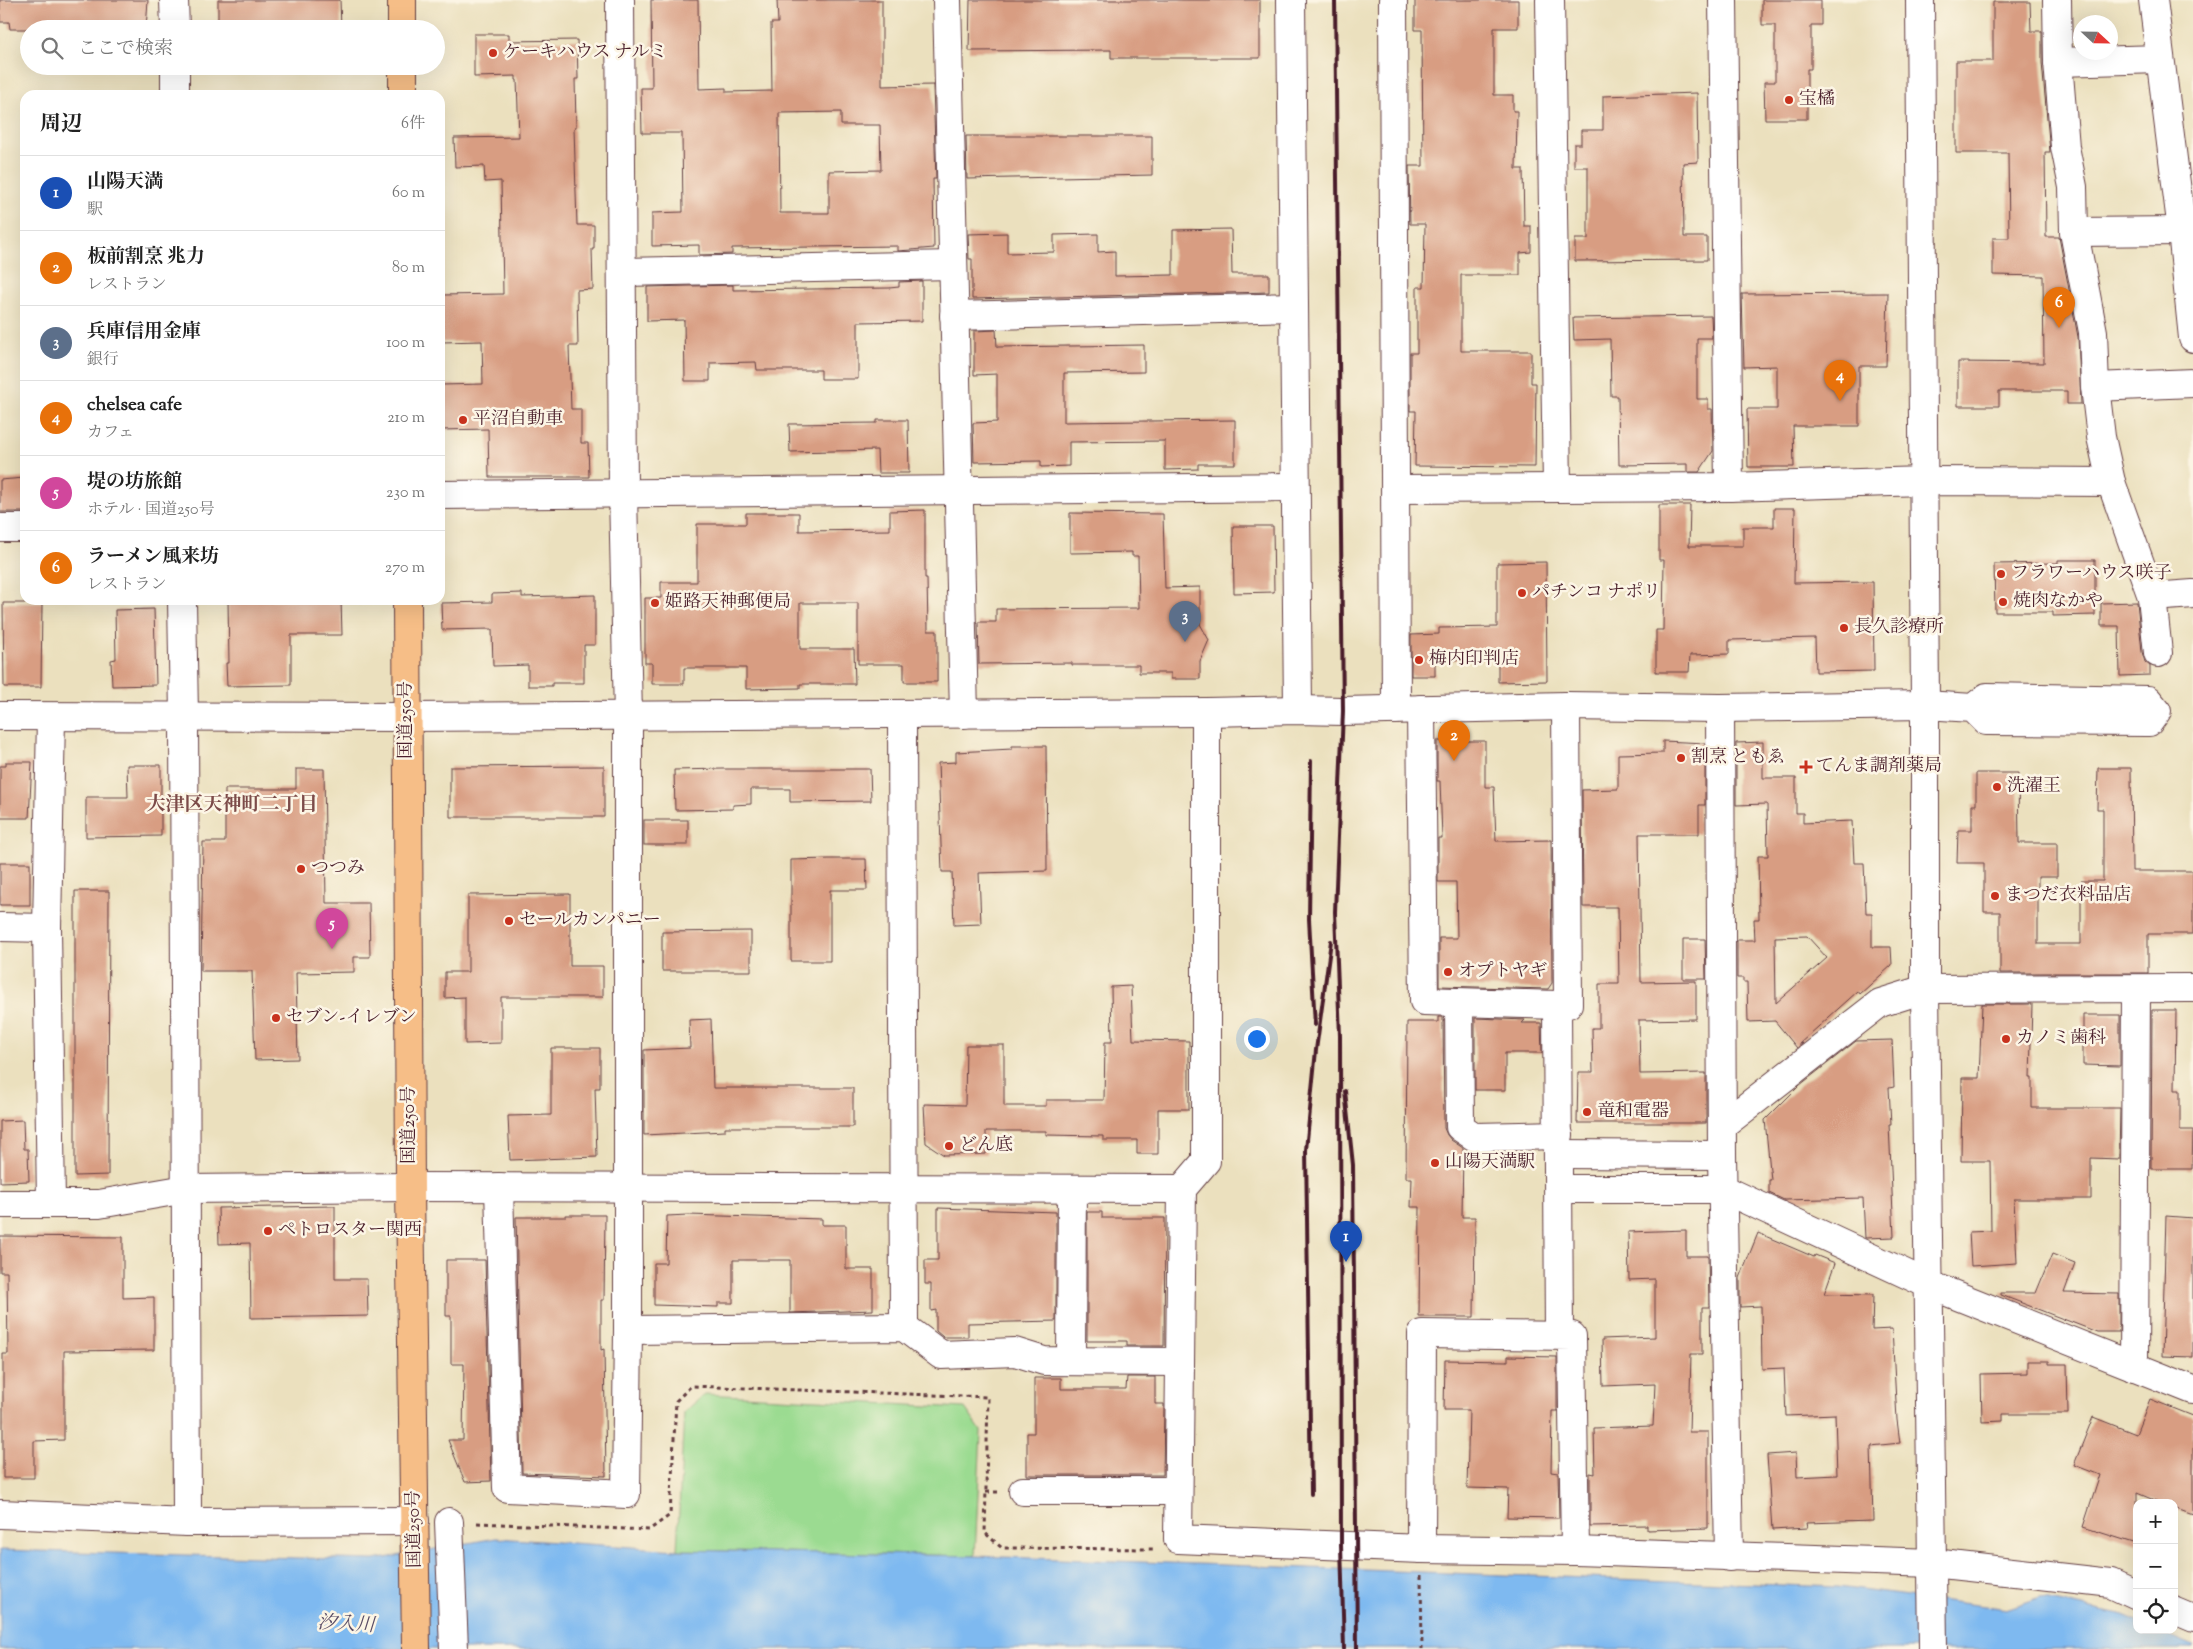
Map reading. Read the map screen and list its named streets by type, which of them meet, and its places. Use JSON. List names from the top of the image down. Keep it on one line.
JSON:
{"streets":{"highway":["国道250号"]},"districts":["大津区天神町二丁目"],"water":["汐入川"],"places":{"other":["ケーキハウス ナルミ","宝橘","平沼自動車","フラワーハウス咲子","パチンコ ナポリ","焼肉なかや","姫路天神郵便局","長久診療所","梅内印判店","割烹 ともゑ","洗濯王","つつみ","まつだ衣料品店","セールカンパニー","オプトヤギ","セブン-イレブン","カノミ歯科","竜和電器","どん底","山陽天満駅","ペトロスター関西"],"health":["てんま調剤薬局"]},"north":"right","page":{"search":"ここで検索","heading":["周辺","6件"],"list":[{"mark":"1","name":"山陽天満","note":"駅","value":"60 m"},{"mark":"2","name":"板前割烹 兆力","note":"レストラン","value":"80 m"},{"mark":"3","name":"兵庫信用金庫","note":"銀行","value":"100 m"},{"mark":"4","name":"chelsea cafe","note":"カフェ","value":"210 m"},{"mark":"5","name":"堤の坊旅館","note":"ホテル · 国道250号","value":"230 m"},{"mark":"6","name":"ラーメン風来坊","note":"レストラン","value":"270 m"}],"pins":["6","4","3","2","5","1"],"map_buttons":["+","−"]}}
